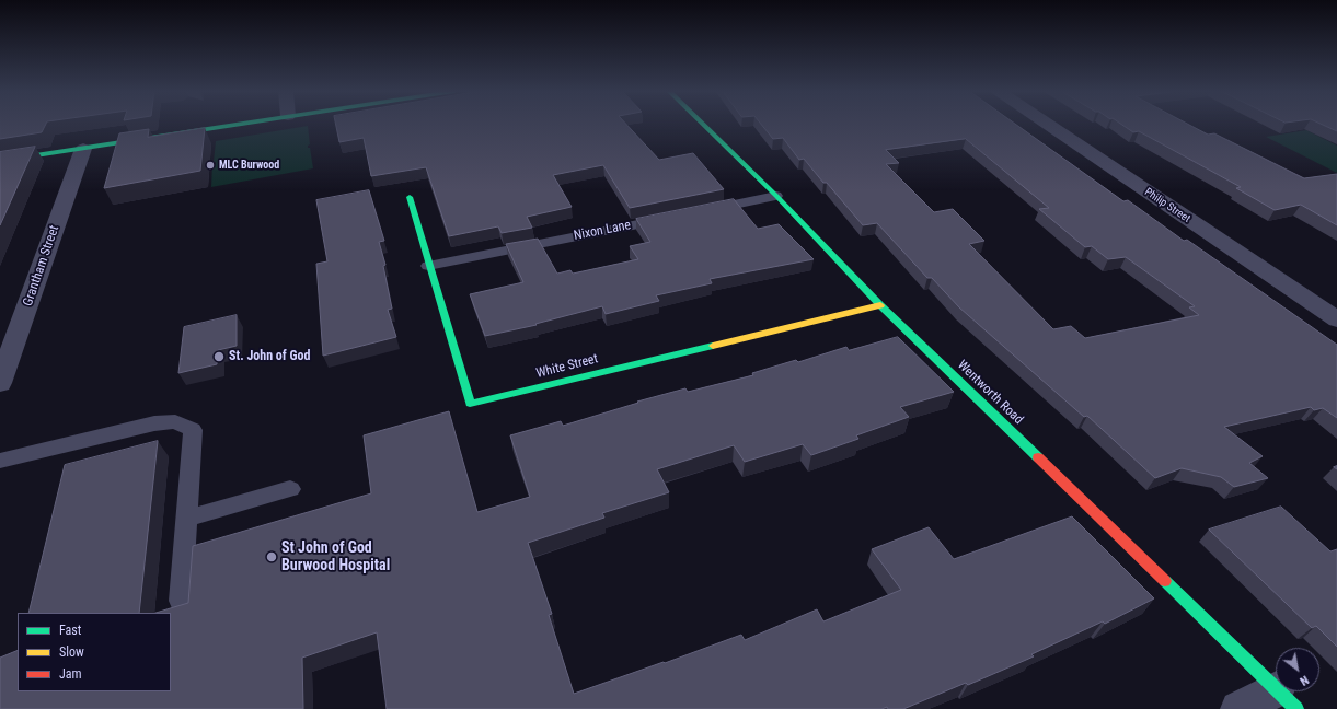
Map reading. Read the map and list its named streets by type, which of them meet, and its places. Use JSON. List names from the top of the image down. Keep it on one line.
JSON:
{"streets":{"street":["Philip Street","Grantham Street","White Street","Wentworth Road"],"lane":["Nixon Lane"]},"crossings":[["Nixon Lane","White Street"],["White Street","Wentworth Road"]],"places":["MLC Burwood","St. John of God","St John of God Burwood Hospital"],"legend":["Fast","Slow","Jam"],"north":"bottom right"}
